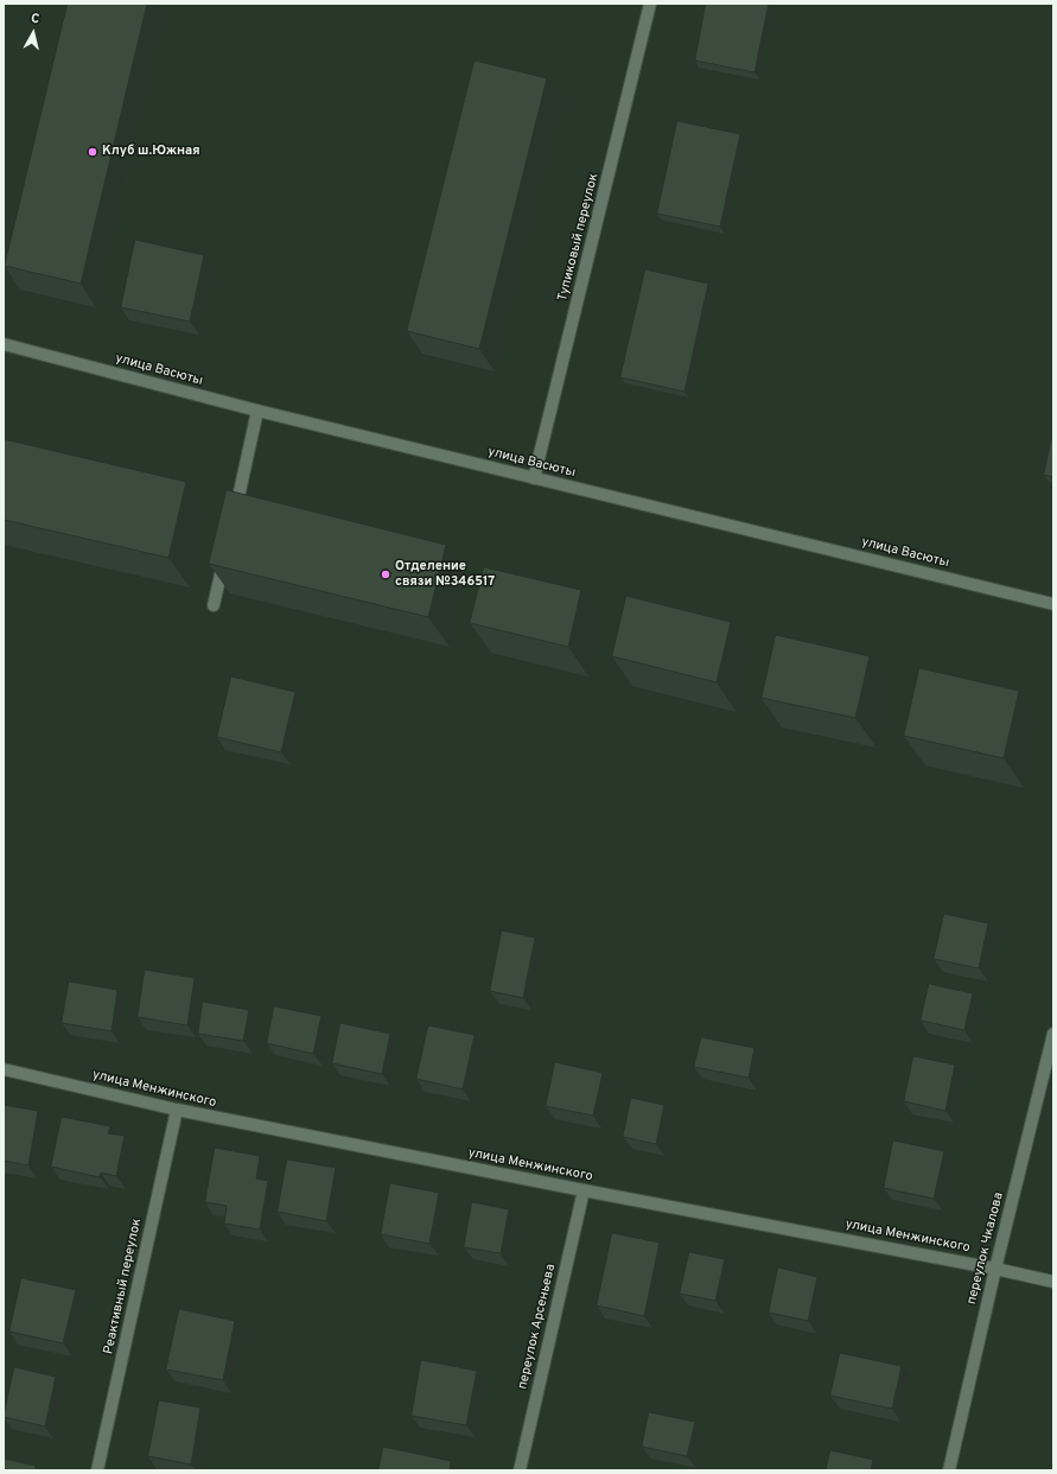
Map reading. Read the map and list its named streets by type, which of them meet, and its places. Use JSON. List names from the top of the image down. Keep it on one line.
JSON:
{"streets":{"street":["Тупиковый переулок","улица Васюты","улица Менжинского","переулок Чкалова","Реактивный переулок","переулок Арсеньева"]},"crossings":[["Тупиковый переулок","улица Васюты"],["улица Менжинского","переулок Чкалова"],["улица Менжинского","Реактивный переулок"],["улица Менжинского","переулок Арсеньева"]],"places":["Клуб ш.Южная","Отделение связи №346517"],"north":"top"}
